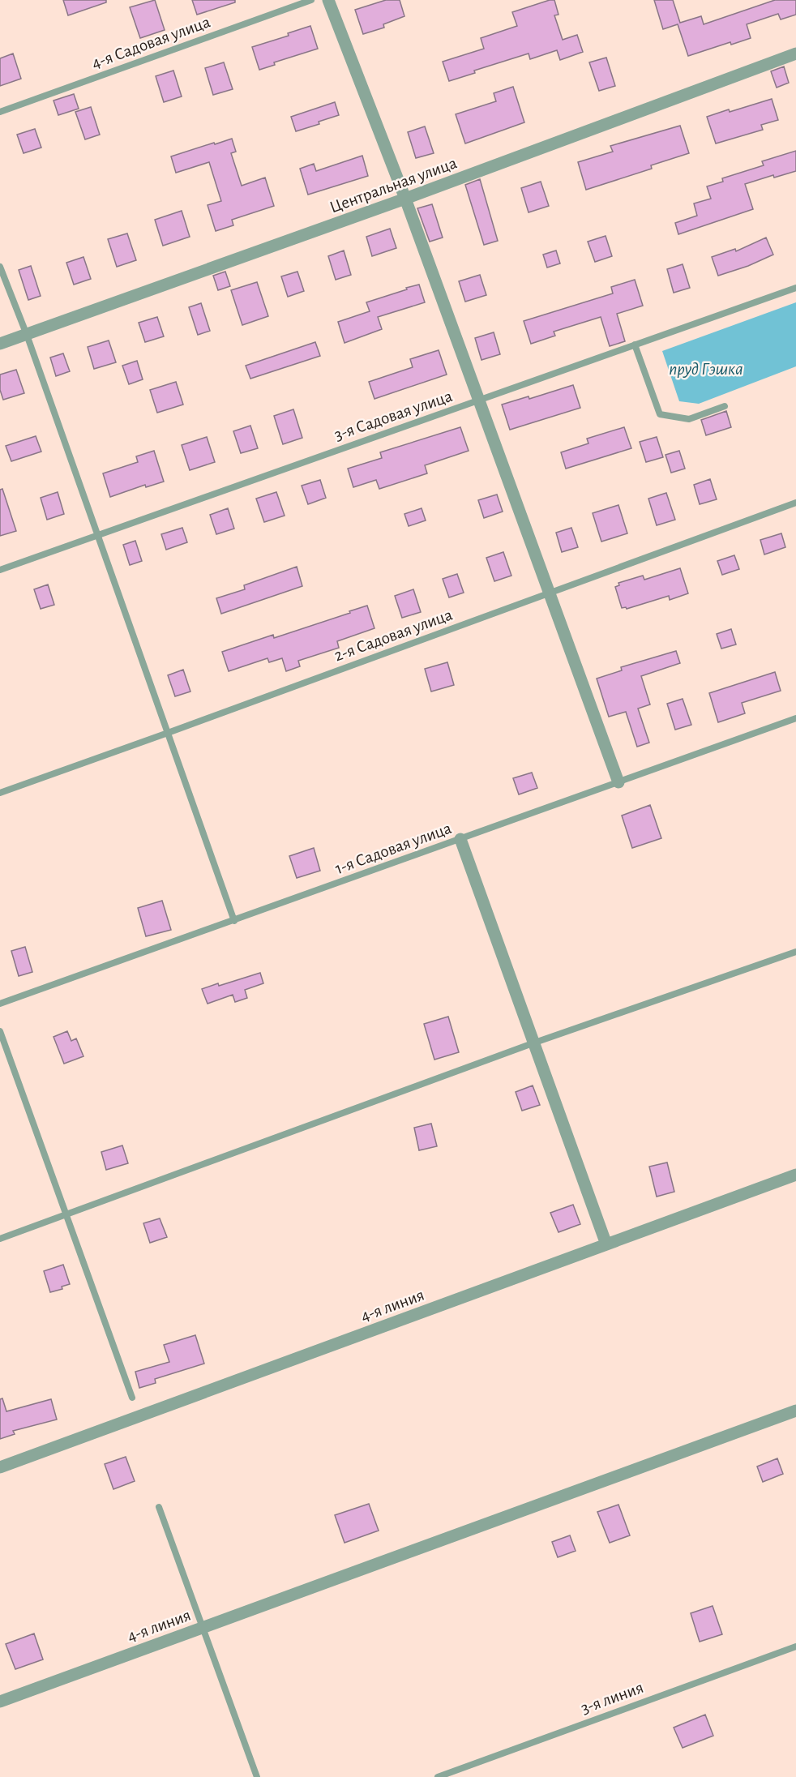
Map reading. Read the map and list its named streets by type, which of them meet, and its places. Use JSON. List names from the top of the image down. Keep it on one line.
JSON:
{"streets":{"street":["Центральная улица","4-я линия"],"lane":["4-я Садовая улица","3-я Садовая улица","2-я Садовая улица","1-я Садовая улица","3-я линия"]},"water":["пруд Гэшка"]}
